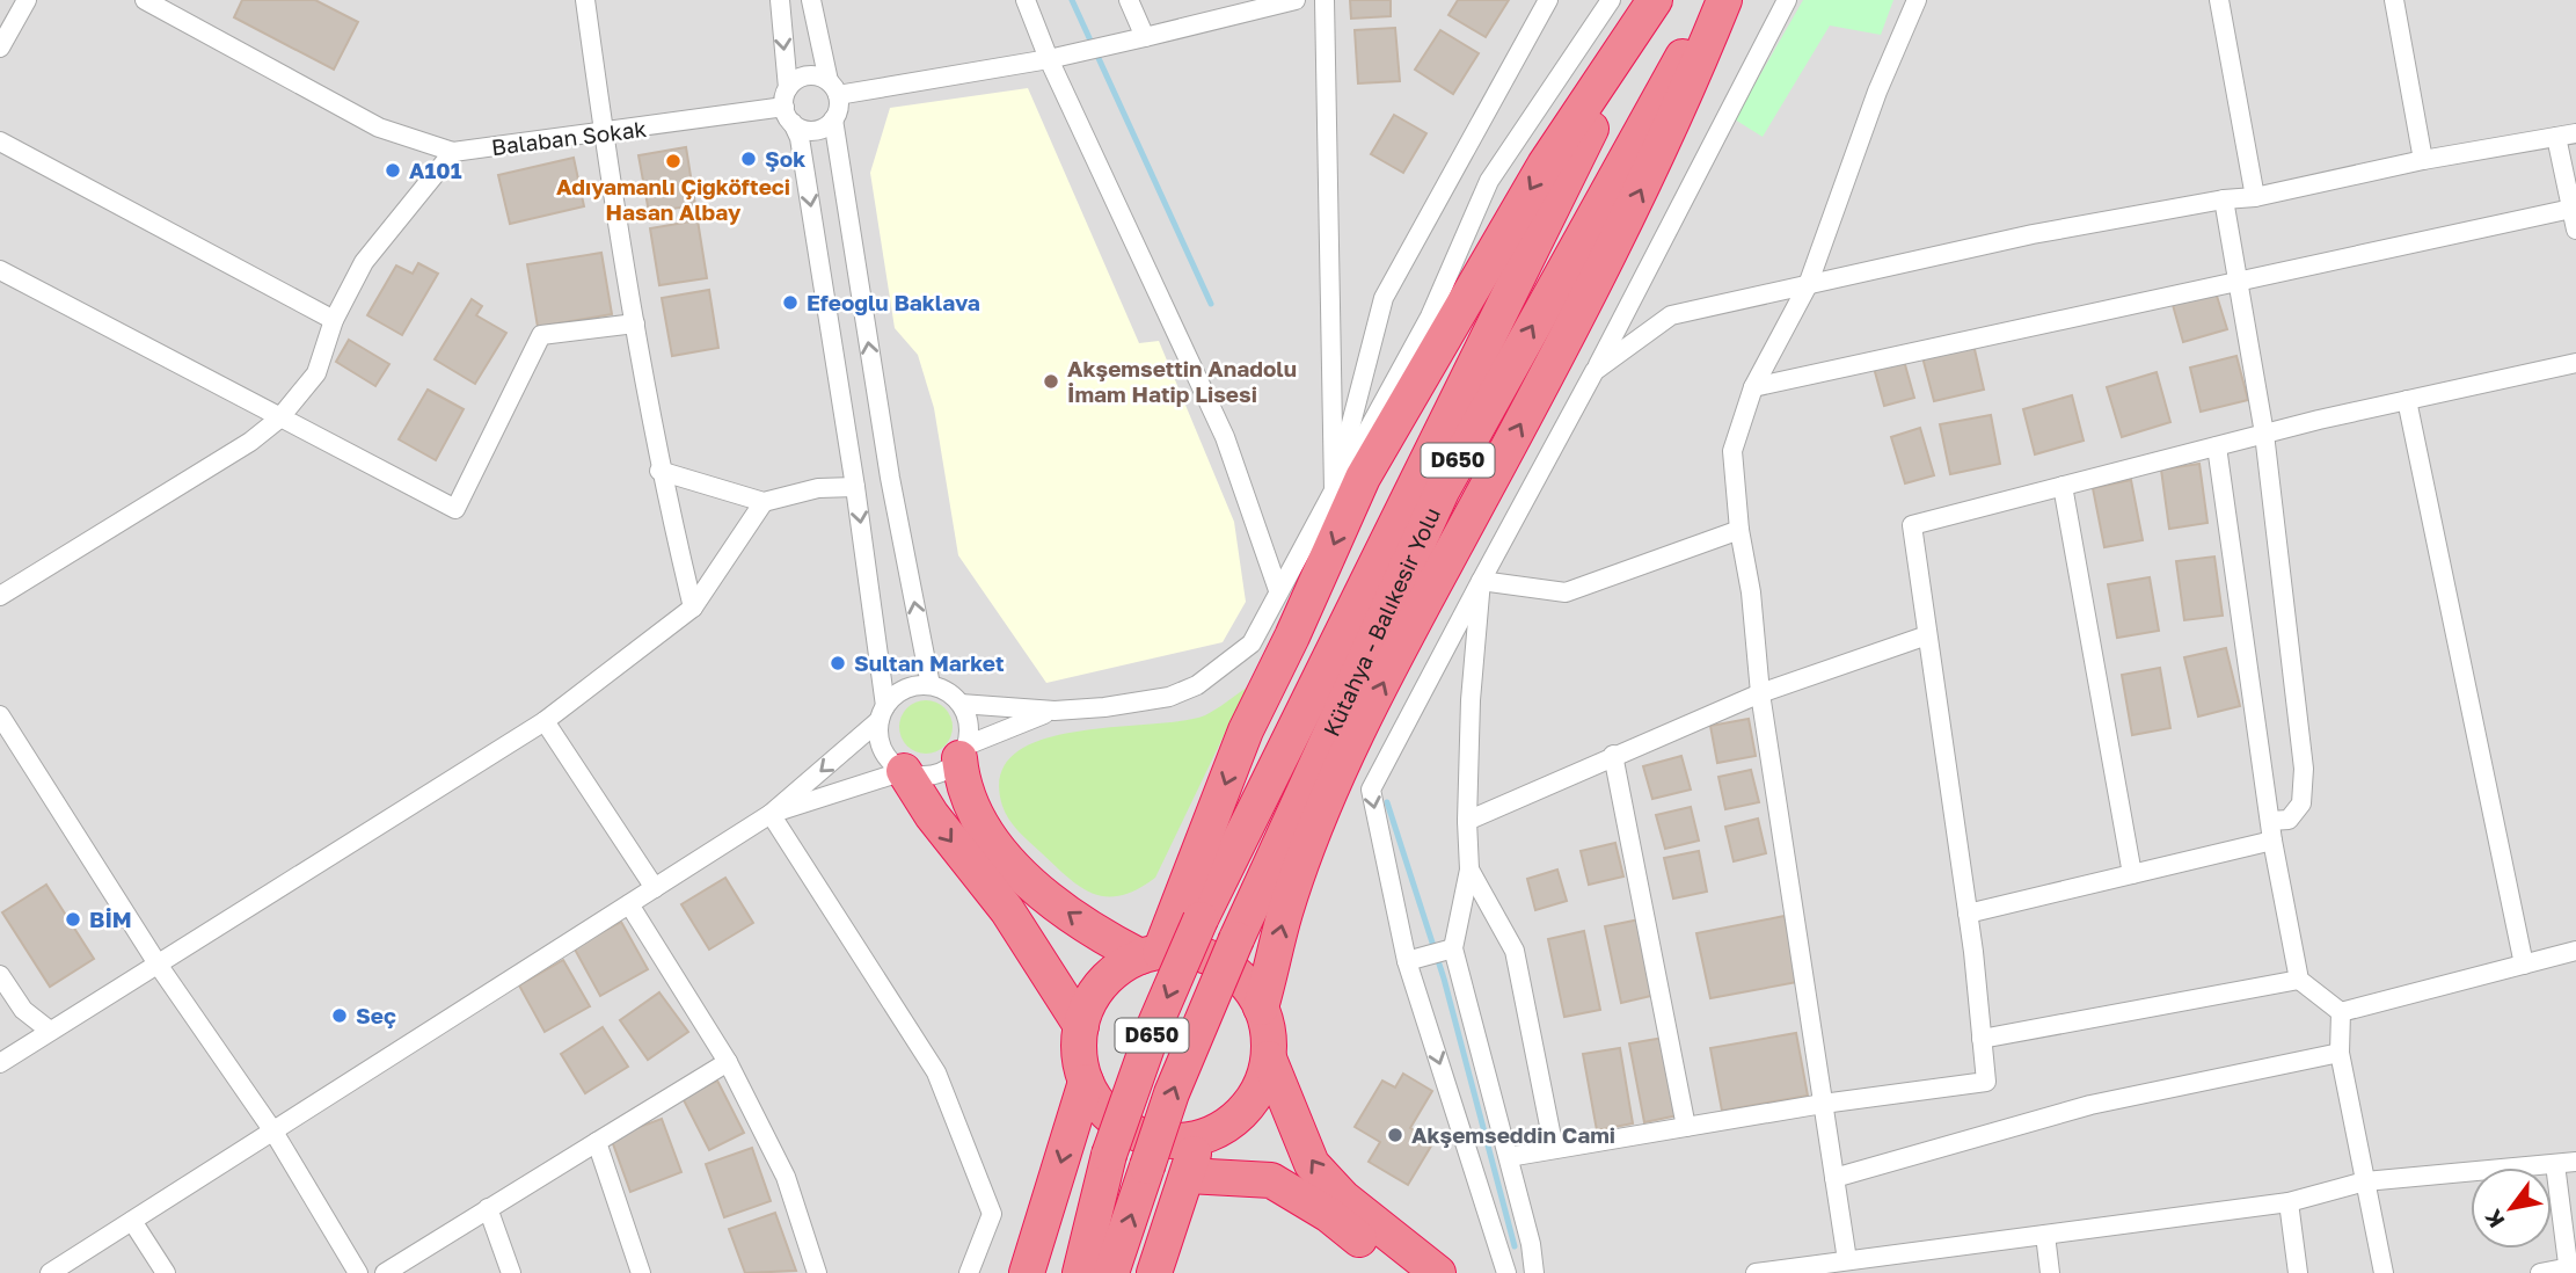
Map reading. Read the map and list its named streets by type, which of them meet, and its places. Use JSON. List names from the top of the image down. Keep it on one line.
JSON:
{"streets":{"highway":["D650","Kütahya - Balıkesir Yolu"],"street":["Balaban Sokak"]},"places":["Şok","Adıyamanlı Çiğköfteci Hasan Albay","A101","Efeoğlu Baklava","Akşemsettin Anadolu İmam Hatip Lisesi","Sultan Market","BİM","Seç","Akşemseddin Cami"],"north":"bottom left"}
